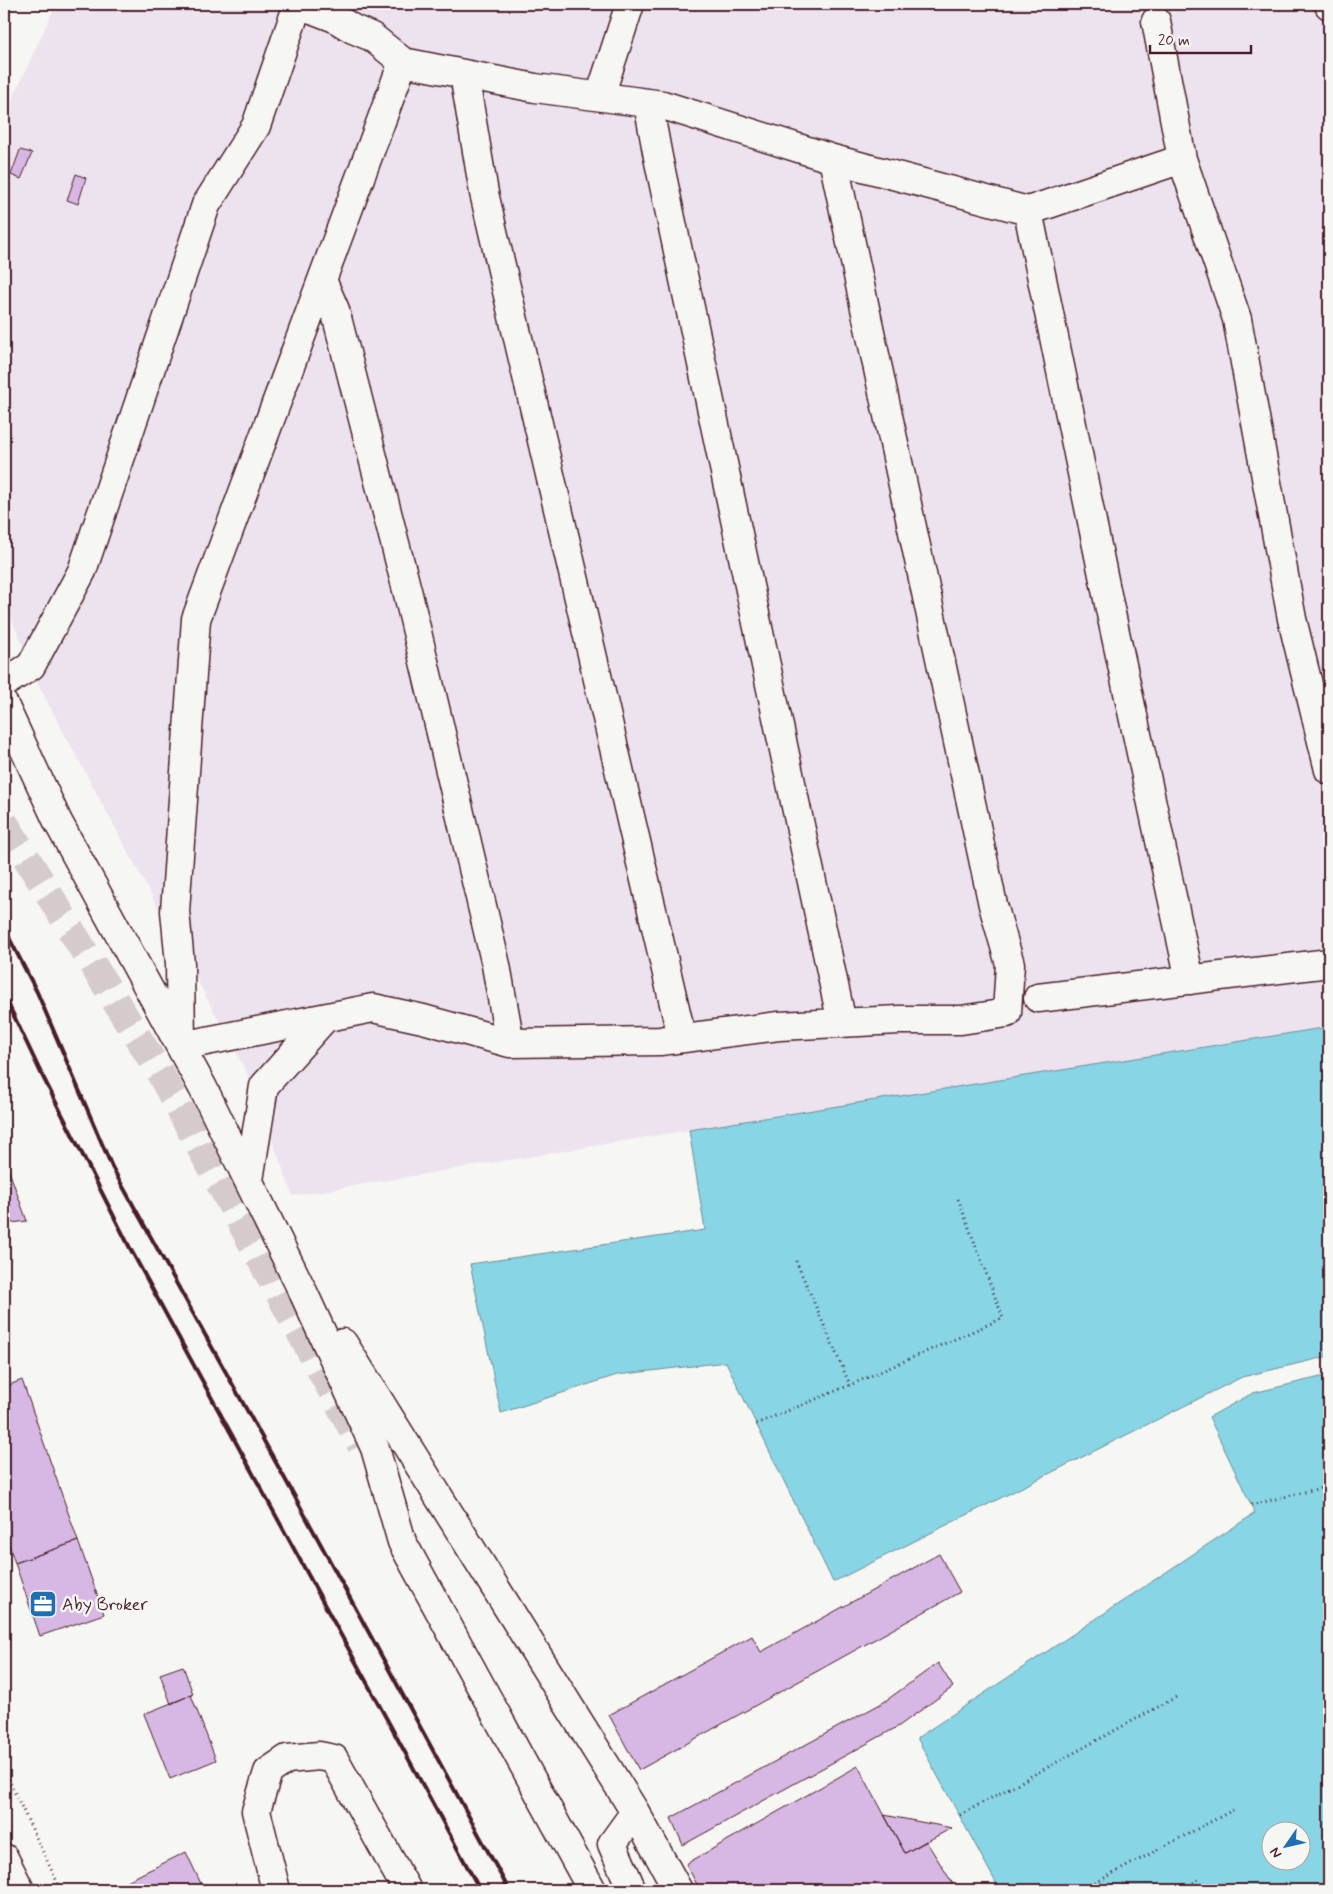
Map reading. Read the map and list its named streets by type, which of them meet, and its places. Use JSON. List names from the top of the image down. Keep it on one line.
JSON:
{"places":{"office":["Aby Broker"]},"scale_bar":"20 m","north":"bottom left"}
